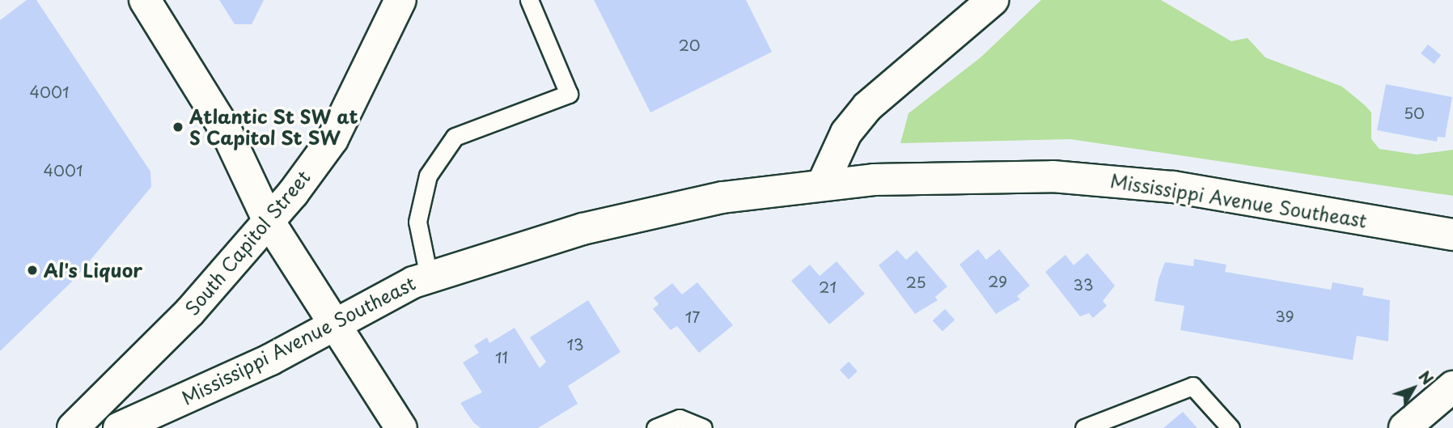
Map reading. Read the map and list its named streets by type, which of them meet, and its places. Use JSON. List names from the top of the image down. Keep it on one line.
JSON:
{"streets":{"main road":["Mississippi Avenue Southeast","South Capitol Street"]},"places":["Atlantic St SW at S Capitol St SW","Al's Liquor"],"house_numbers":["20","4001","50","4001","29","25","33","21","39","17","13","11"],"north":"top right"}
